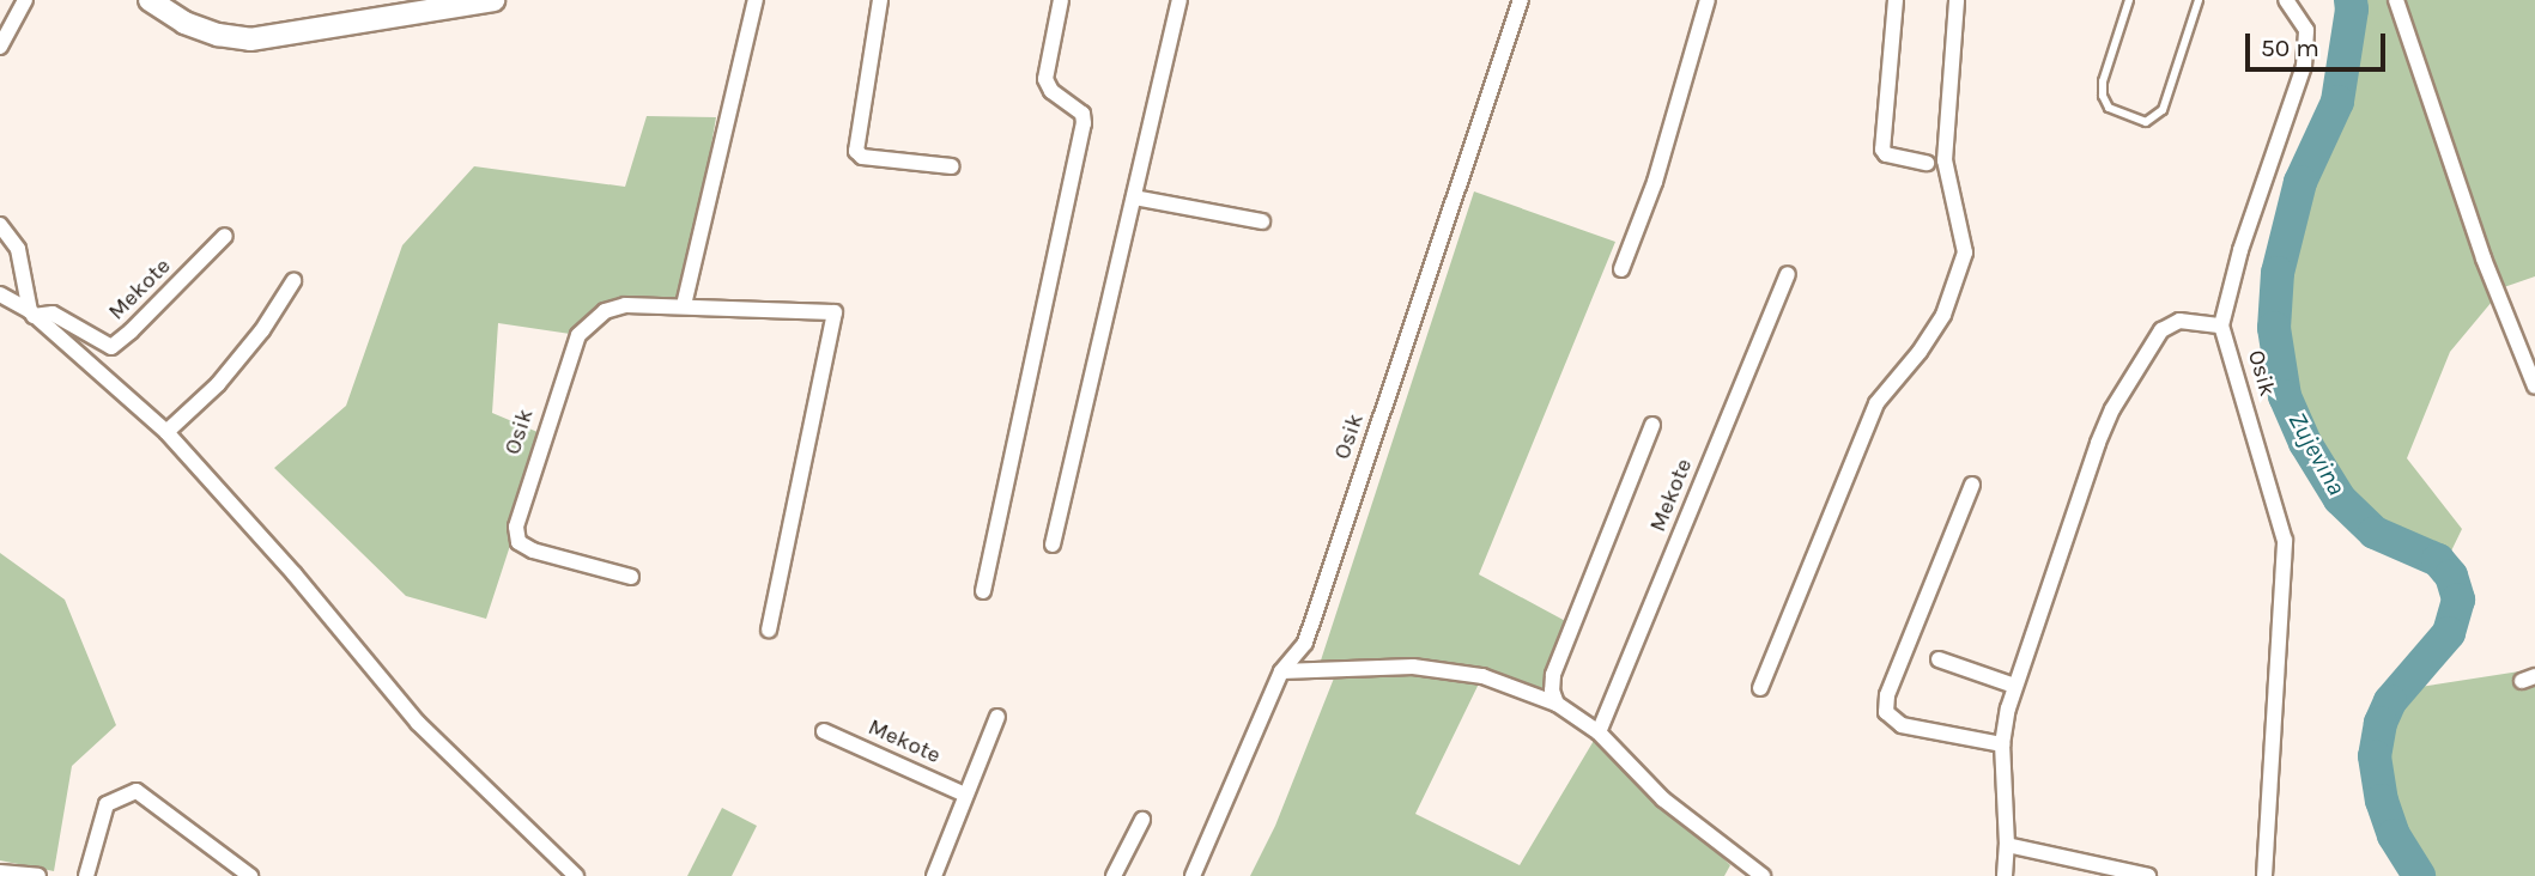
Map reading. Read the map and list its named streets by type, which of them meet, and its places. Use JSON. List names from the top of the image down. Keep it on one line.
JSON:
{"streets":{"street":["Mekote","Osik"]},"water":["Zujevina"],"scale_bar":"50 m"}
